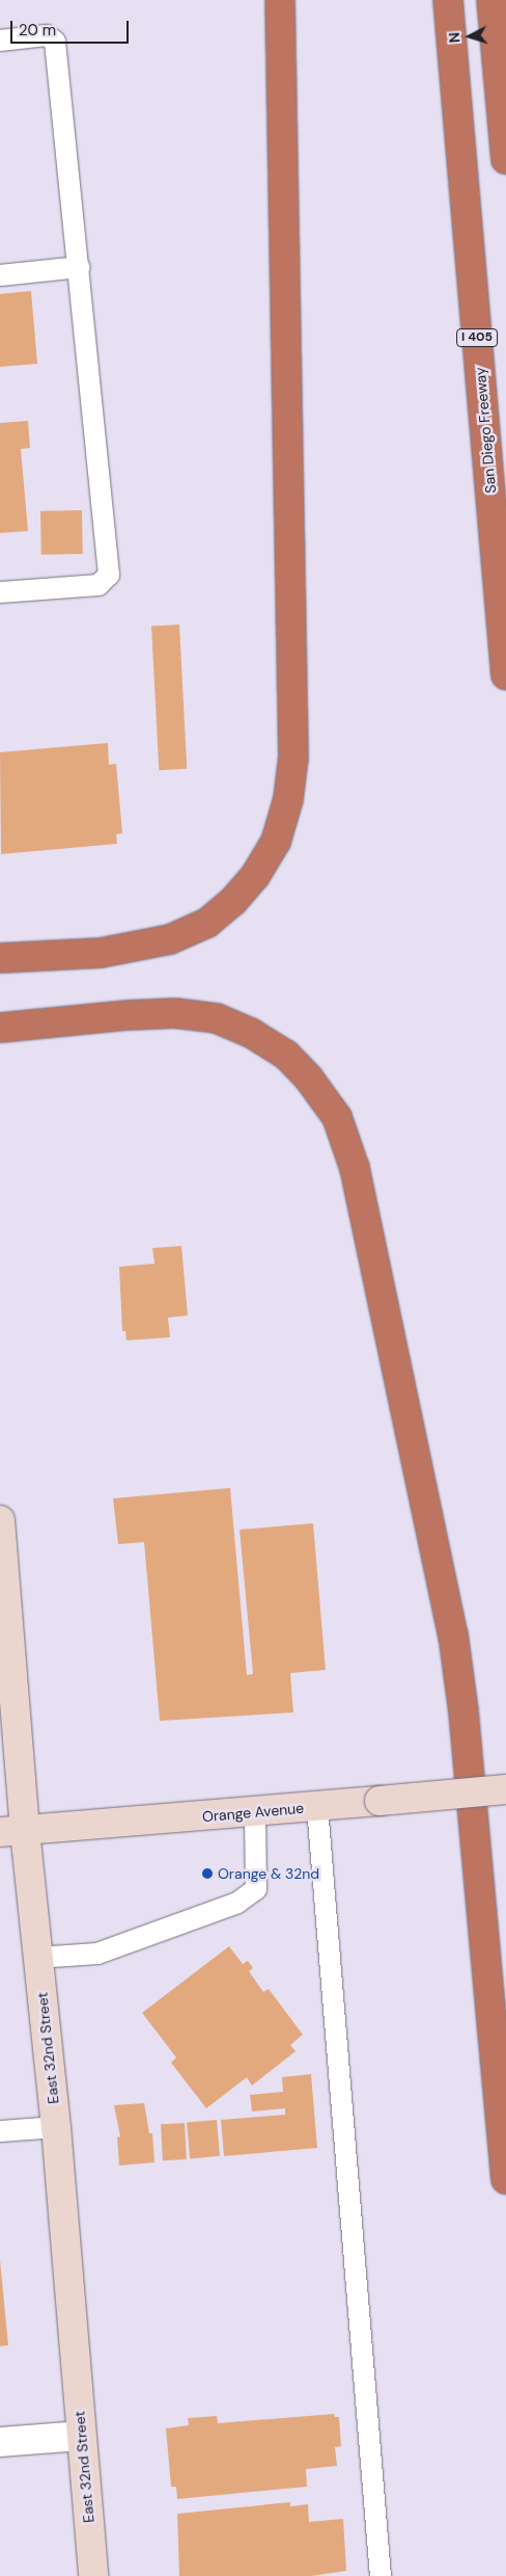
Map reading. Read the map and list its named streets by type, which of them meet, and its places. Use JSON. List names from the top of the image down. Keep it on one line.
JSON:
{"streets":{"highway":["I 405","San Diego Freeway"],"main road":["Orange Avenue","East 32nd Street"]},"crossings":[["Orange Avenue","East 32nd Street"]],"places":["Orange & 32nd"],"scale_bar":"20 m","north":"left"}
